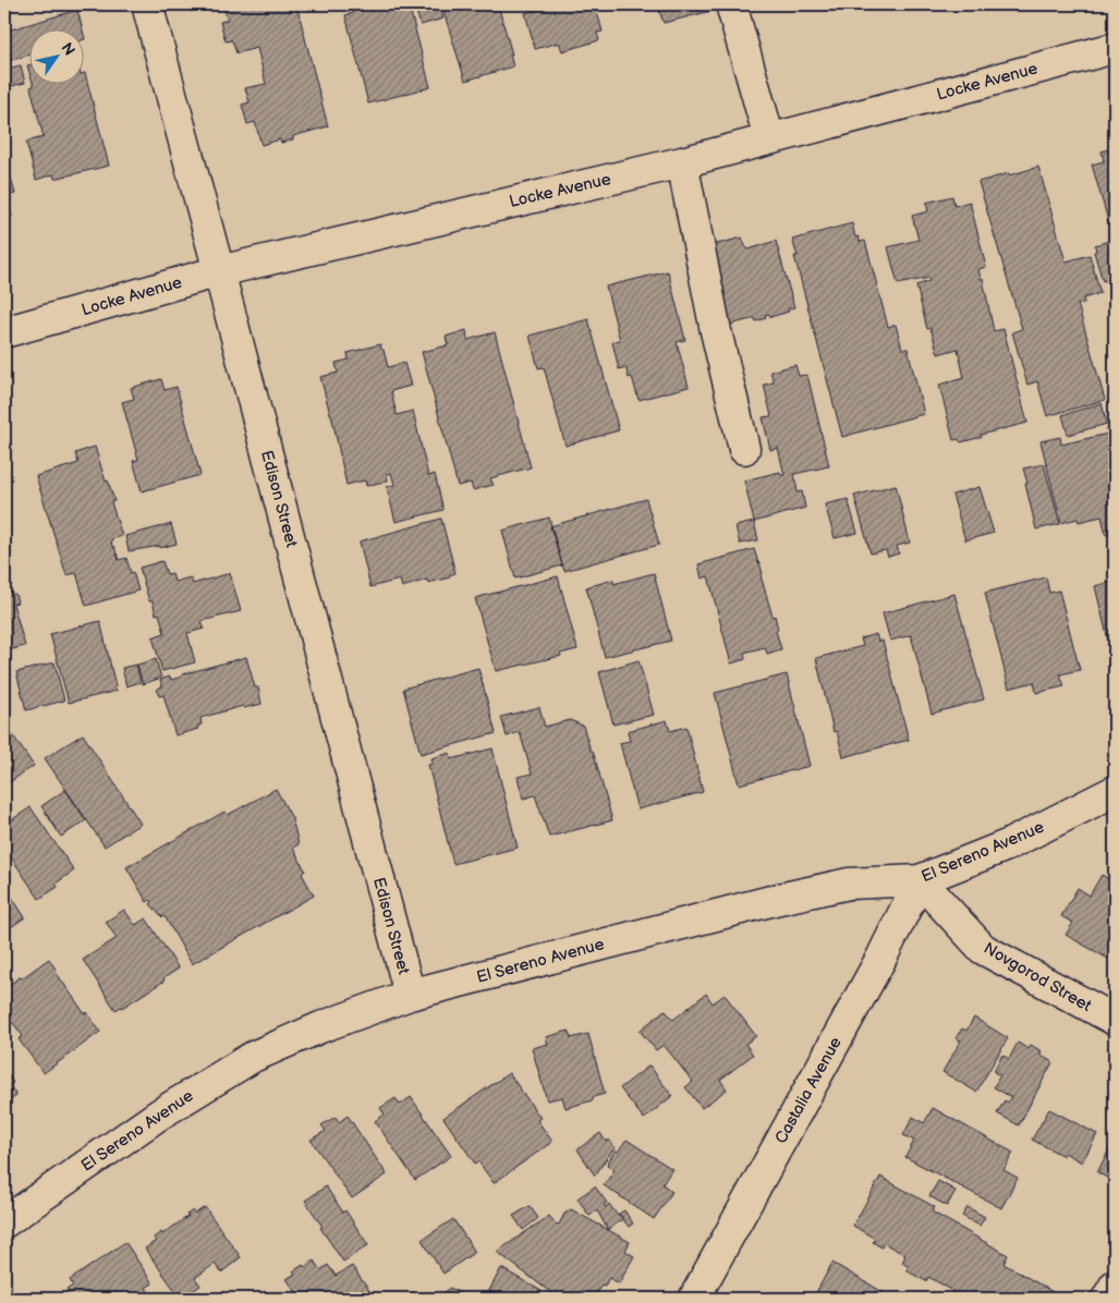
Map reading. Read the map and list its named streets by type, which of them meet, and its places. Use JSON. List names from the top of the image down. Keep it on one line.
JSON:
{"streets":{"street":["Locke Avenue","Edison Street","El Sereno Avenue","Novgorod Street","Castalia Avenue"]},"crossings":[["Locke Avenue","Edison Street"],["Edison Street","El Sereno Avenue"],["El Sereno Avenue","Novgorod Street"],["El Sereno Avenue","Castalia Avenue"],["Novgorod Street","Castalia Avenue"]],"north":"top right"}
